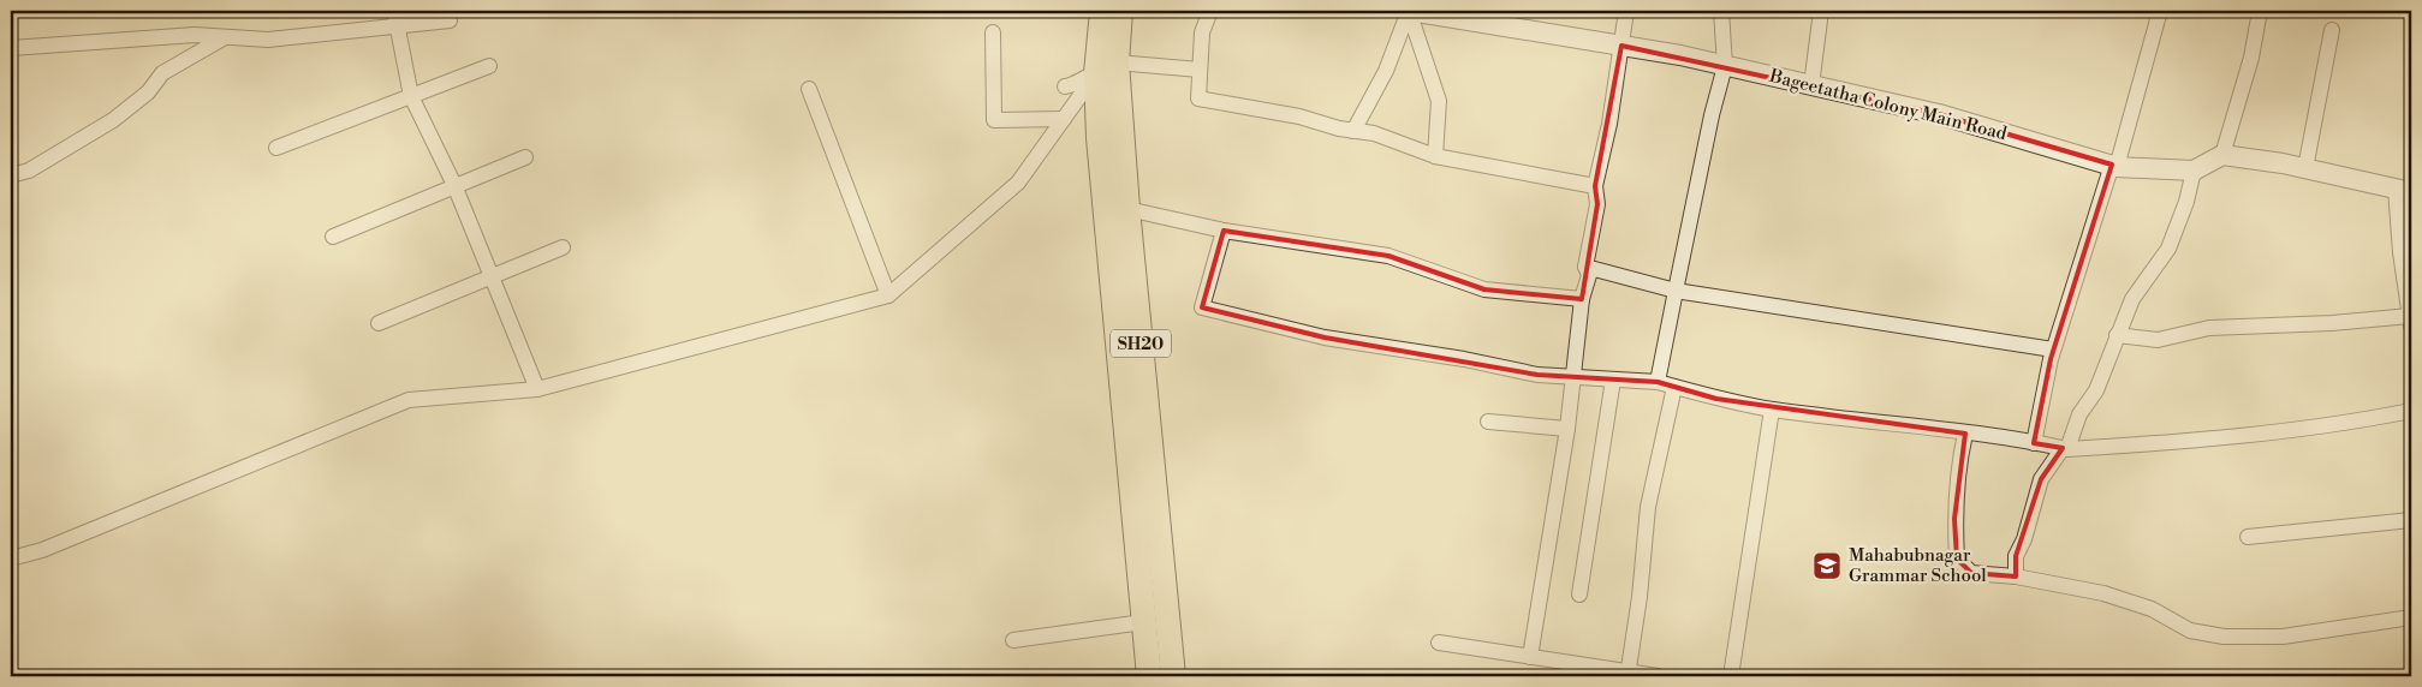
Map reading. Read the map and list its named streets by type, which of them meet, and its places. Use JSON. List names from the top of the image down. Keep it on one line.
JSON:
{"streets":{"main road":["SH20"],"street":["Bageetatha Colony Main Road"]},"places":{"school or university":["Mahabubnagar Grammar School"]}}
